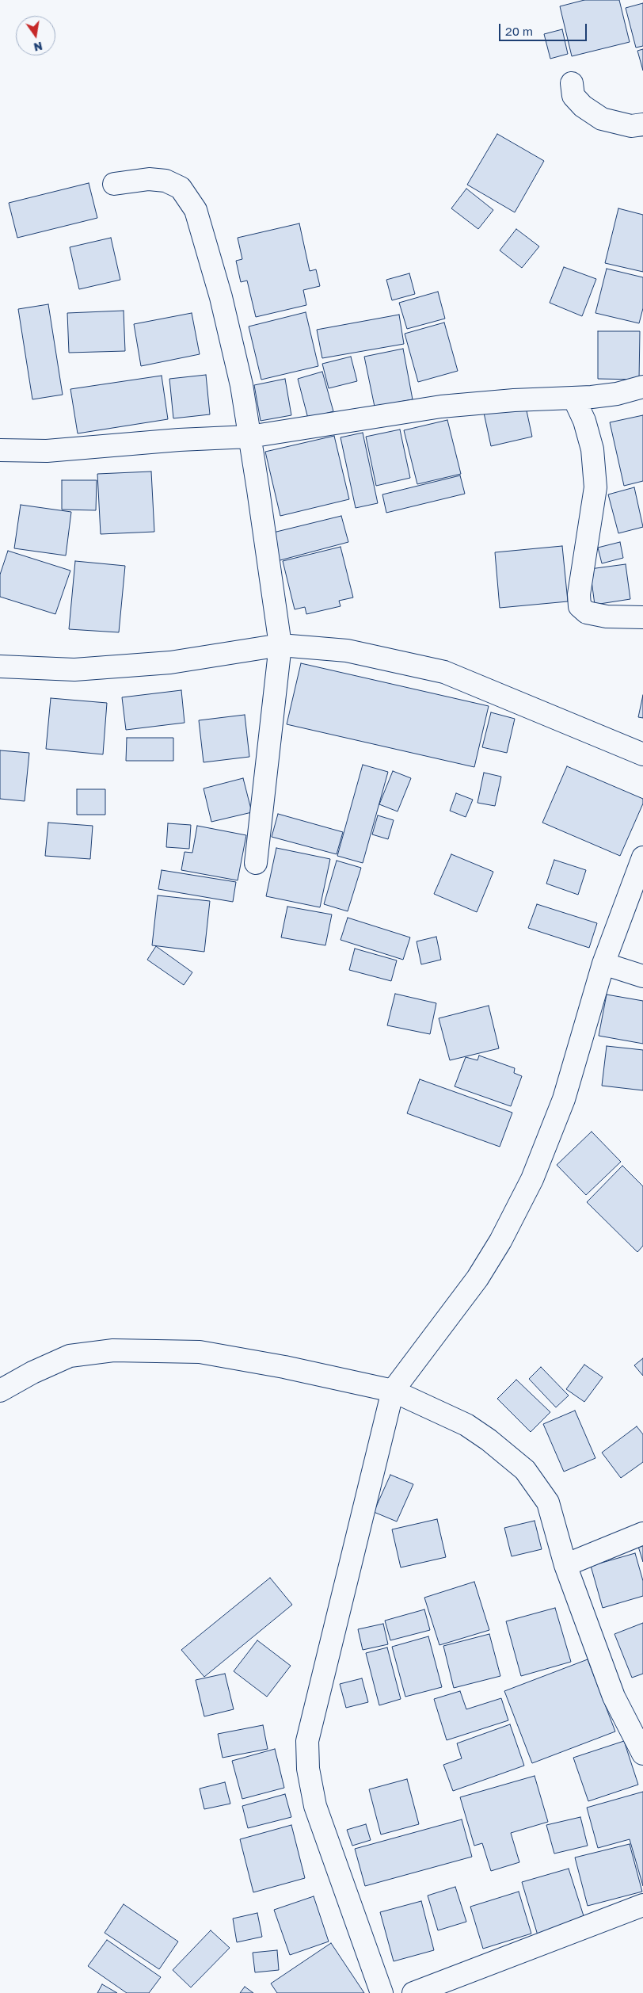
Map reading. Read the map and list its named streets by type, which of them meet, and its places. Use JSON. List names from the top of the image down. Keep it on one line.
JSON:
{"scale_bar":"20 m","north":"bottom"}
